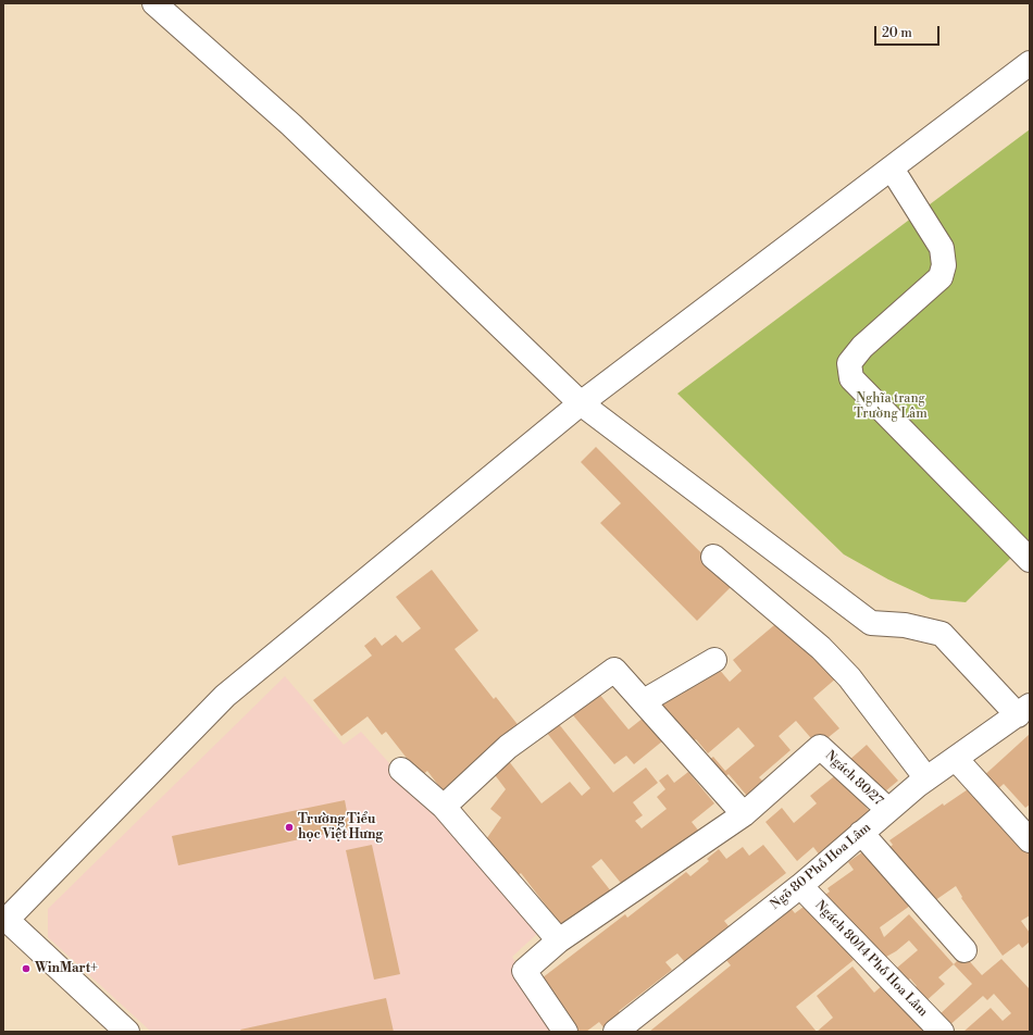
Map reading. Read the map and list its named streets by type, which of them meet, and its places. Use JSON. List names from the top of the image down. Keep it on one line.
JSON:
{"streets":{"street":["Ngách 80/27","Ngõ 80 Phố Hoa Lâm","Ngách 80/14 Phố Hoa Lâm"]},"crossings":[["Ngách 80/27","Ngõ 80 Phố Hoa Lâm"],["Ngõ 80 Phố Hoa Lâm","Ngách 80/14 Phố Hoa Lâm"]],"parks":["Nghĩa trang Trường Lâm"],"places":["Trường Tiểu học Việt Hưng","WinMart+"],"scale_bar":"20 m"}
